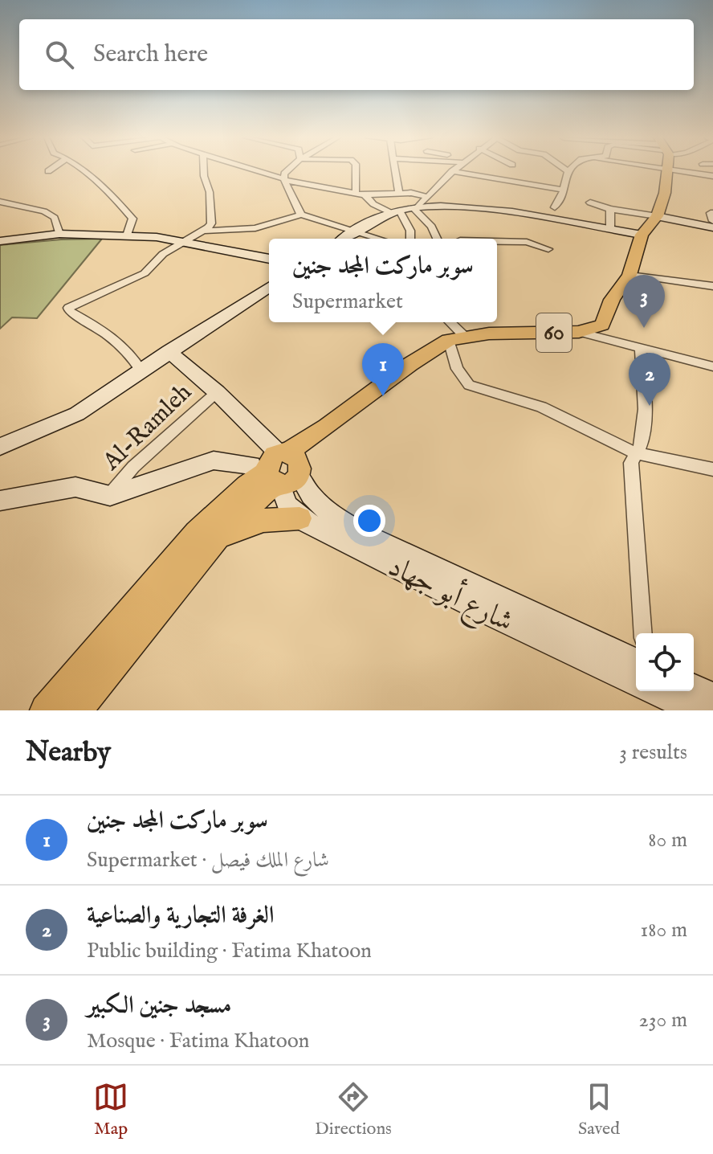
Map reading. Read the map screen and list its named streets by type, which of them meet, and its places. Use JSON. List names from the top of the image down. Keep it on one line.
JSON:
{"streets":{"main road":["60"],"street":["Al-Ramleh","شارع أبو جهاد"]},"page":{"search":"Search here","popup":["سوبر ماركت المجد جنين","Supermarket"],"pins":["3","1","2"],"heading":["Nearby","3 results"],"list":[{"mark":"1","name":"سوبر ماركت المجد جنين","note":"Supermarket · شارع الملك فيصل","value":"80 m"},{"mark":"2","name":"الغرفة التجارية والصناعية","note":"Public building · Fatima Khatoon","value":"180 m"},{"mark":"3","name":"مسجد جنين الكبير","note":"Mosque · Fatima Khatoon","value":"230 m"}],"nav":["Map","Directions","Saved"]}}
